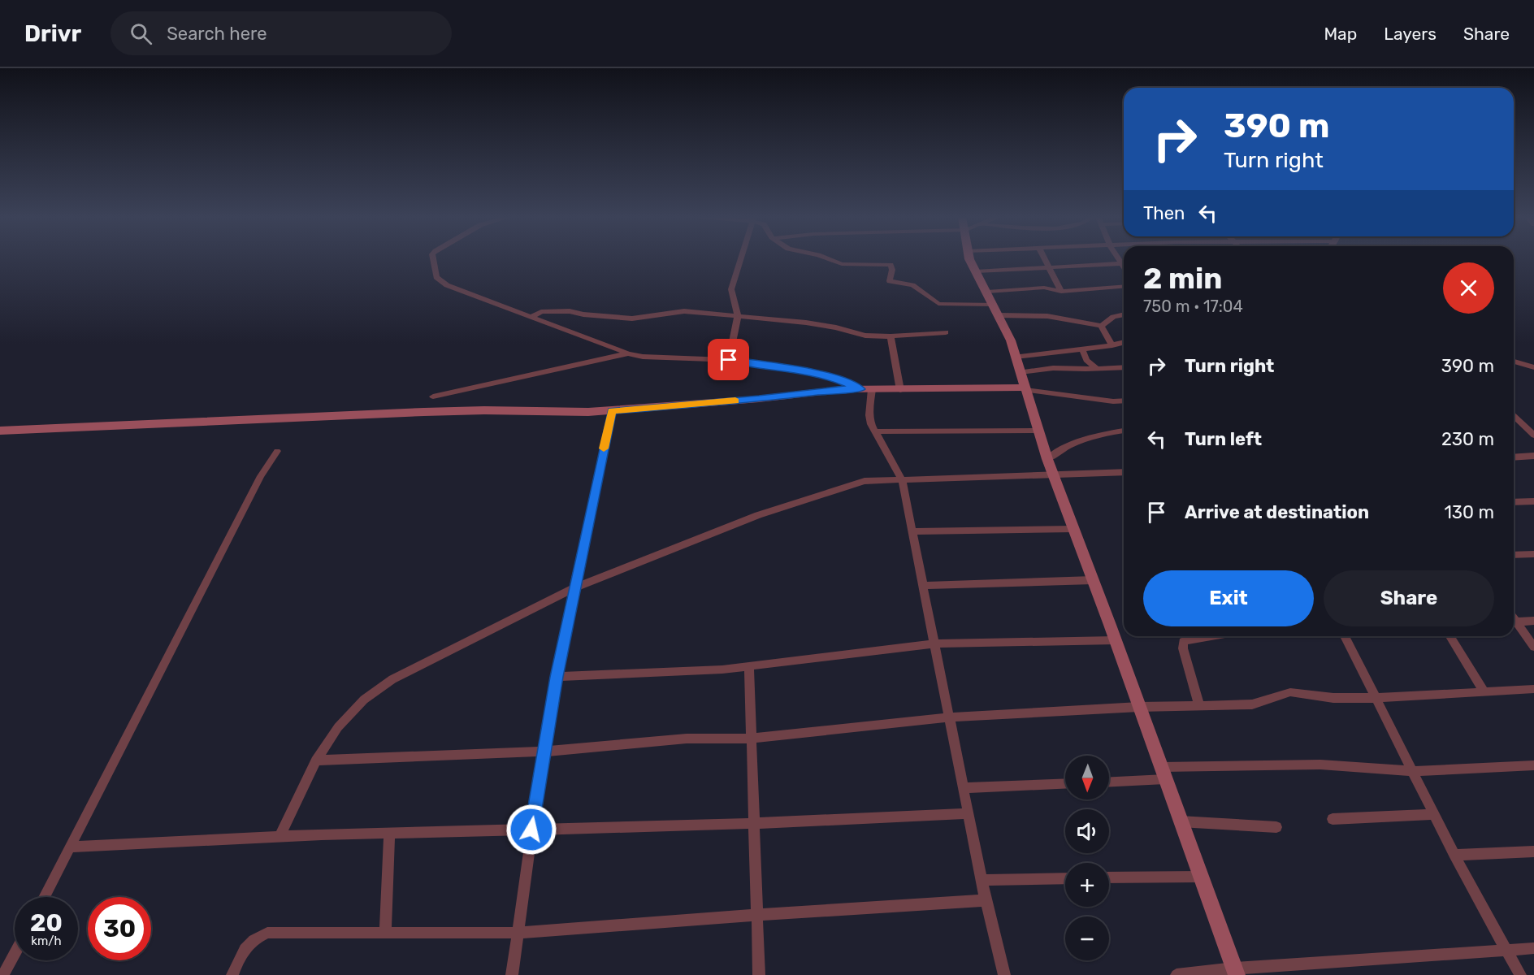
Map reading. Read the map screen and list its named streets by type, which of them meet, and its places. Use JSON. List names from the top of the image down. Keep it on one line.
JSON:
{"north":"bottom","page":{"header":"Drivr","search":"Search here","nav":["Map","Layers","Share"],"turn":["390 m","Turn right"],"then":"Then","heading":["2 min","750 m · 17:04"],"list":[{"name":"Turn right","value":"390 m"},{"name":"Turn left","value":"230 m"},{"name":"Arrive at destination","value":"130 m"}],"buttons":["Exit","Share"],"map_buttons":["+","−"],"speed":"20 km/h","limit":"30"}}
